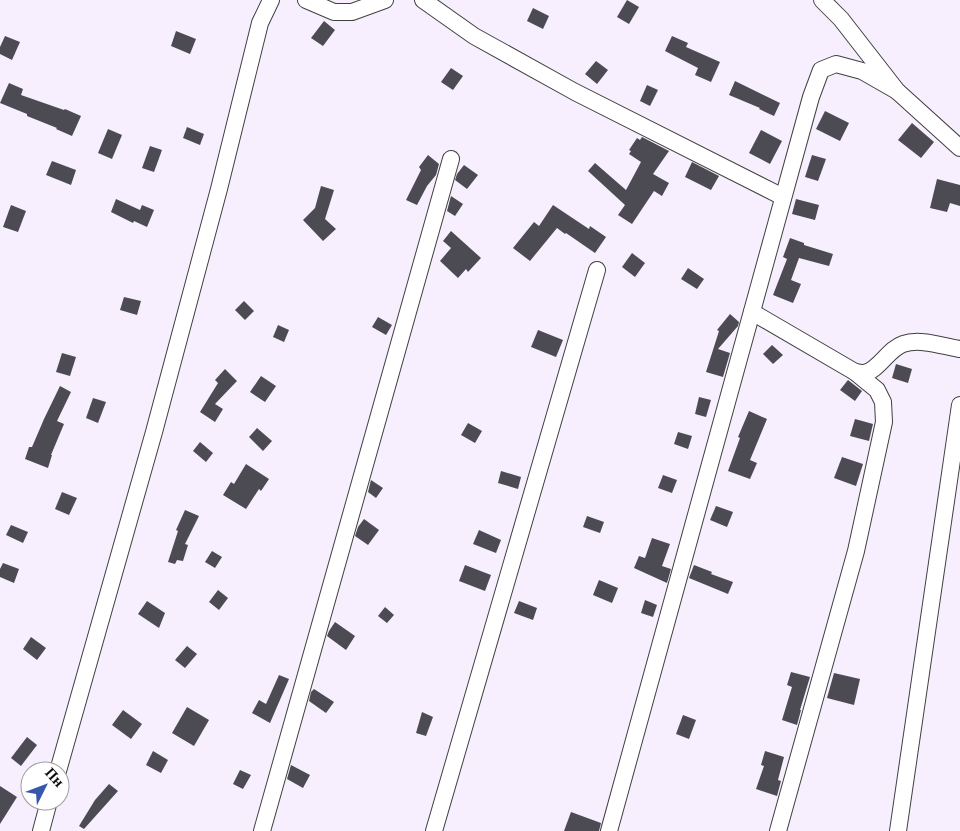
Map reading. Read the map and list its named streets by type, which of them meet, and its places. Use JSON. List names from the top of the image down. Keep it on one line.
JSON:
{"north":"top right"}
